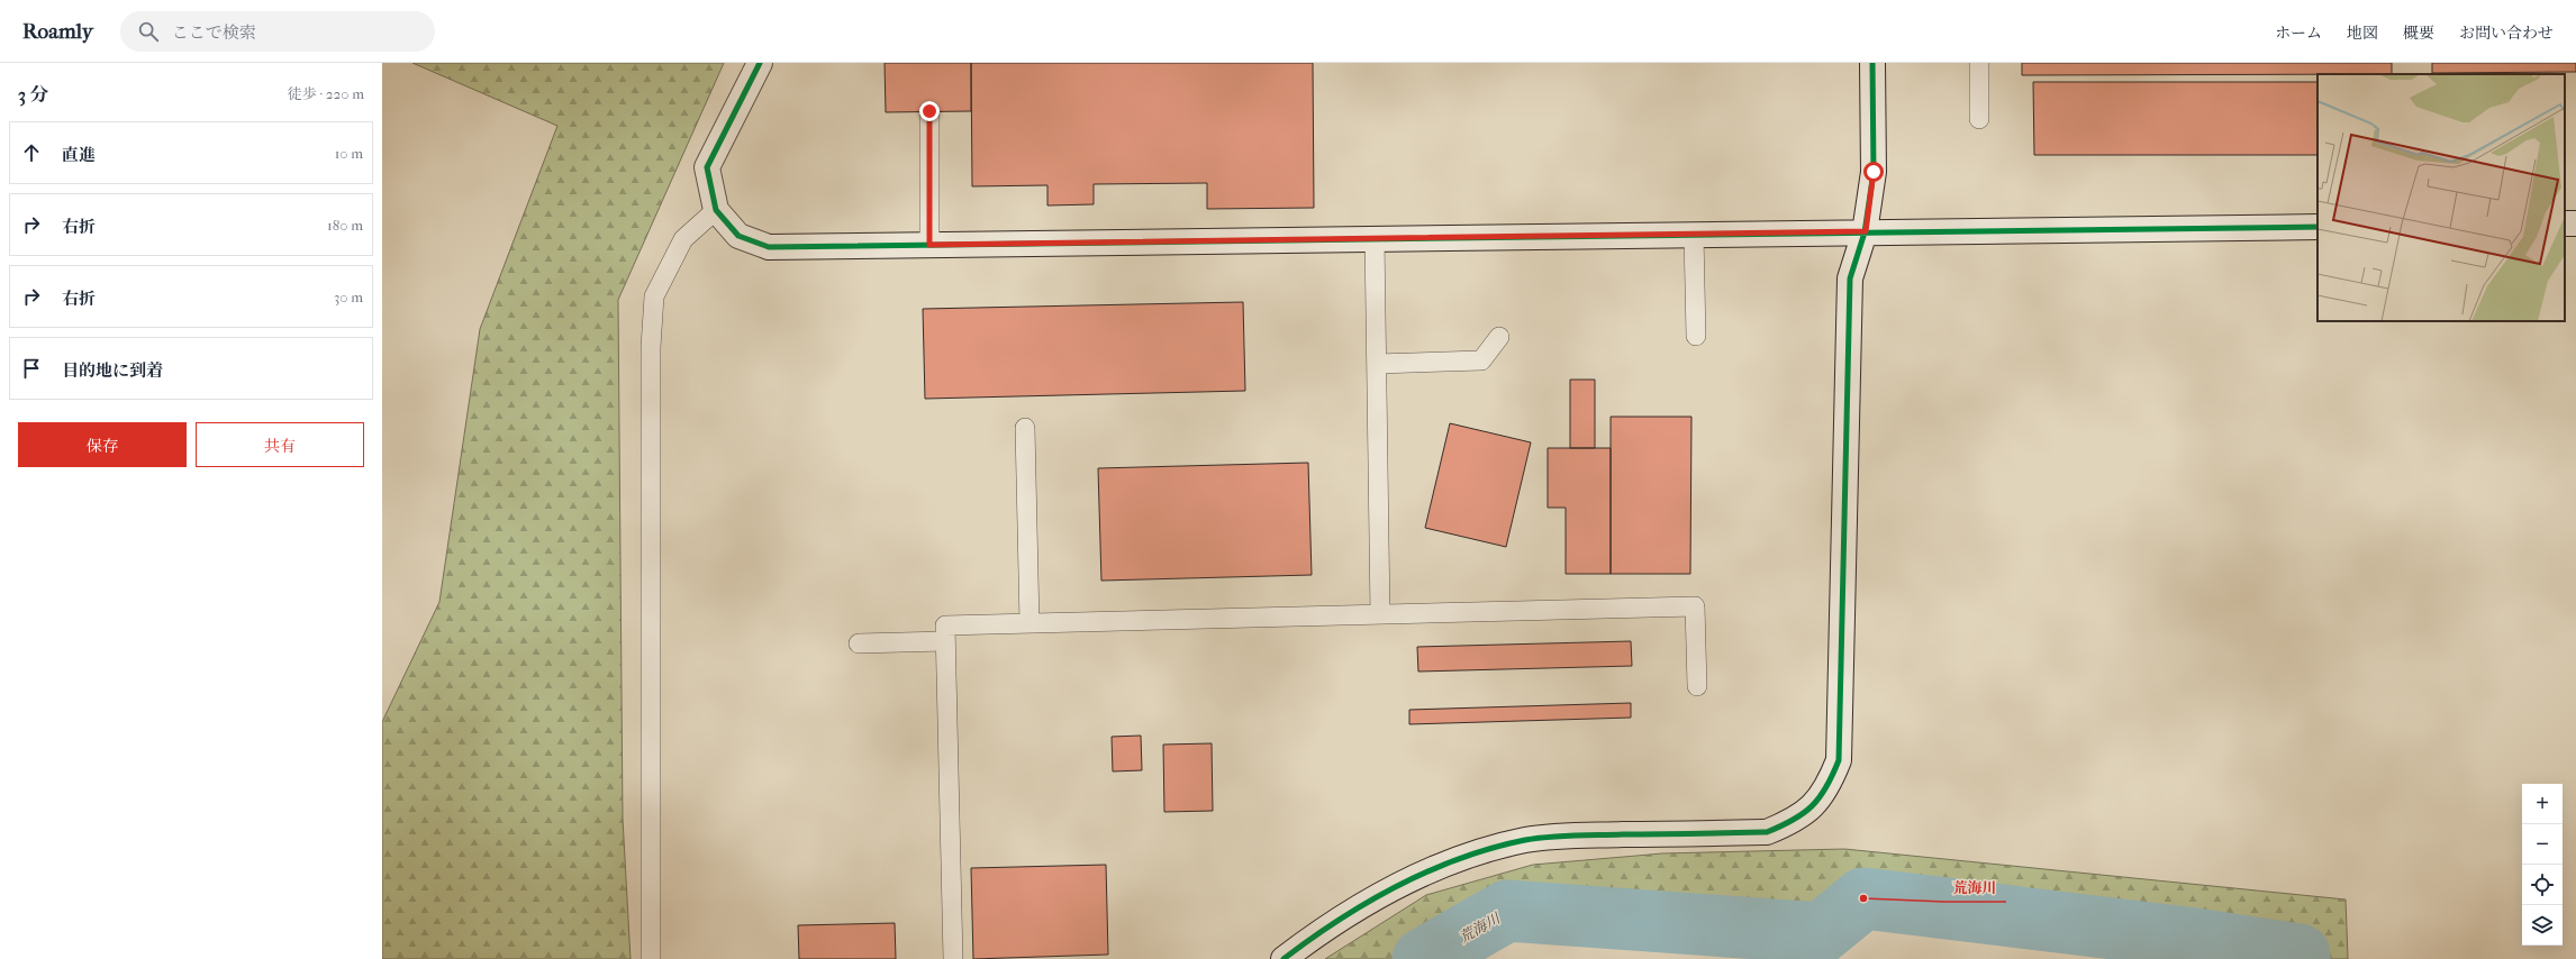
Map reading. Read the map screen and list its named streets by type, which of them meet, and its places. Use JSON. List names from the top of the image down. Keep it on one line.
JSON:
{"water":["荒海川"],"places":["荒海川"],"page":{"header":"Roamly","search":"ここで検索","nav":["ホーム","地図","概要","お問い合わせ"],"heading":["3 分","徒歩 · 220 m"],"list":[["直進","10 m"],["右折","180 m"],["右折","30 m"],"目的地に到着"],"buttons":["保存","共有"],"map_buttons":["+","−"]}}
